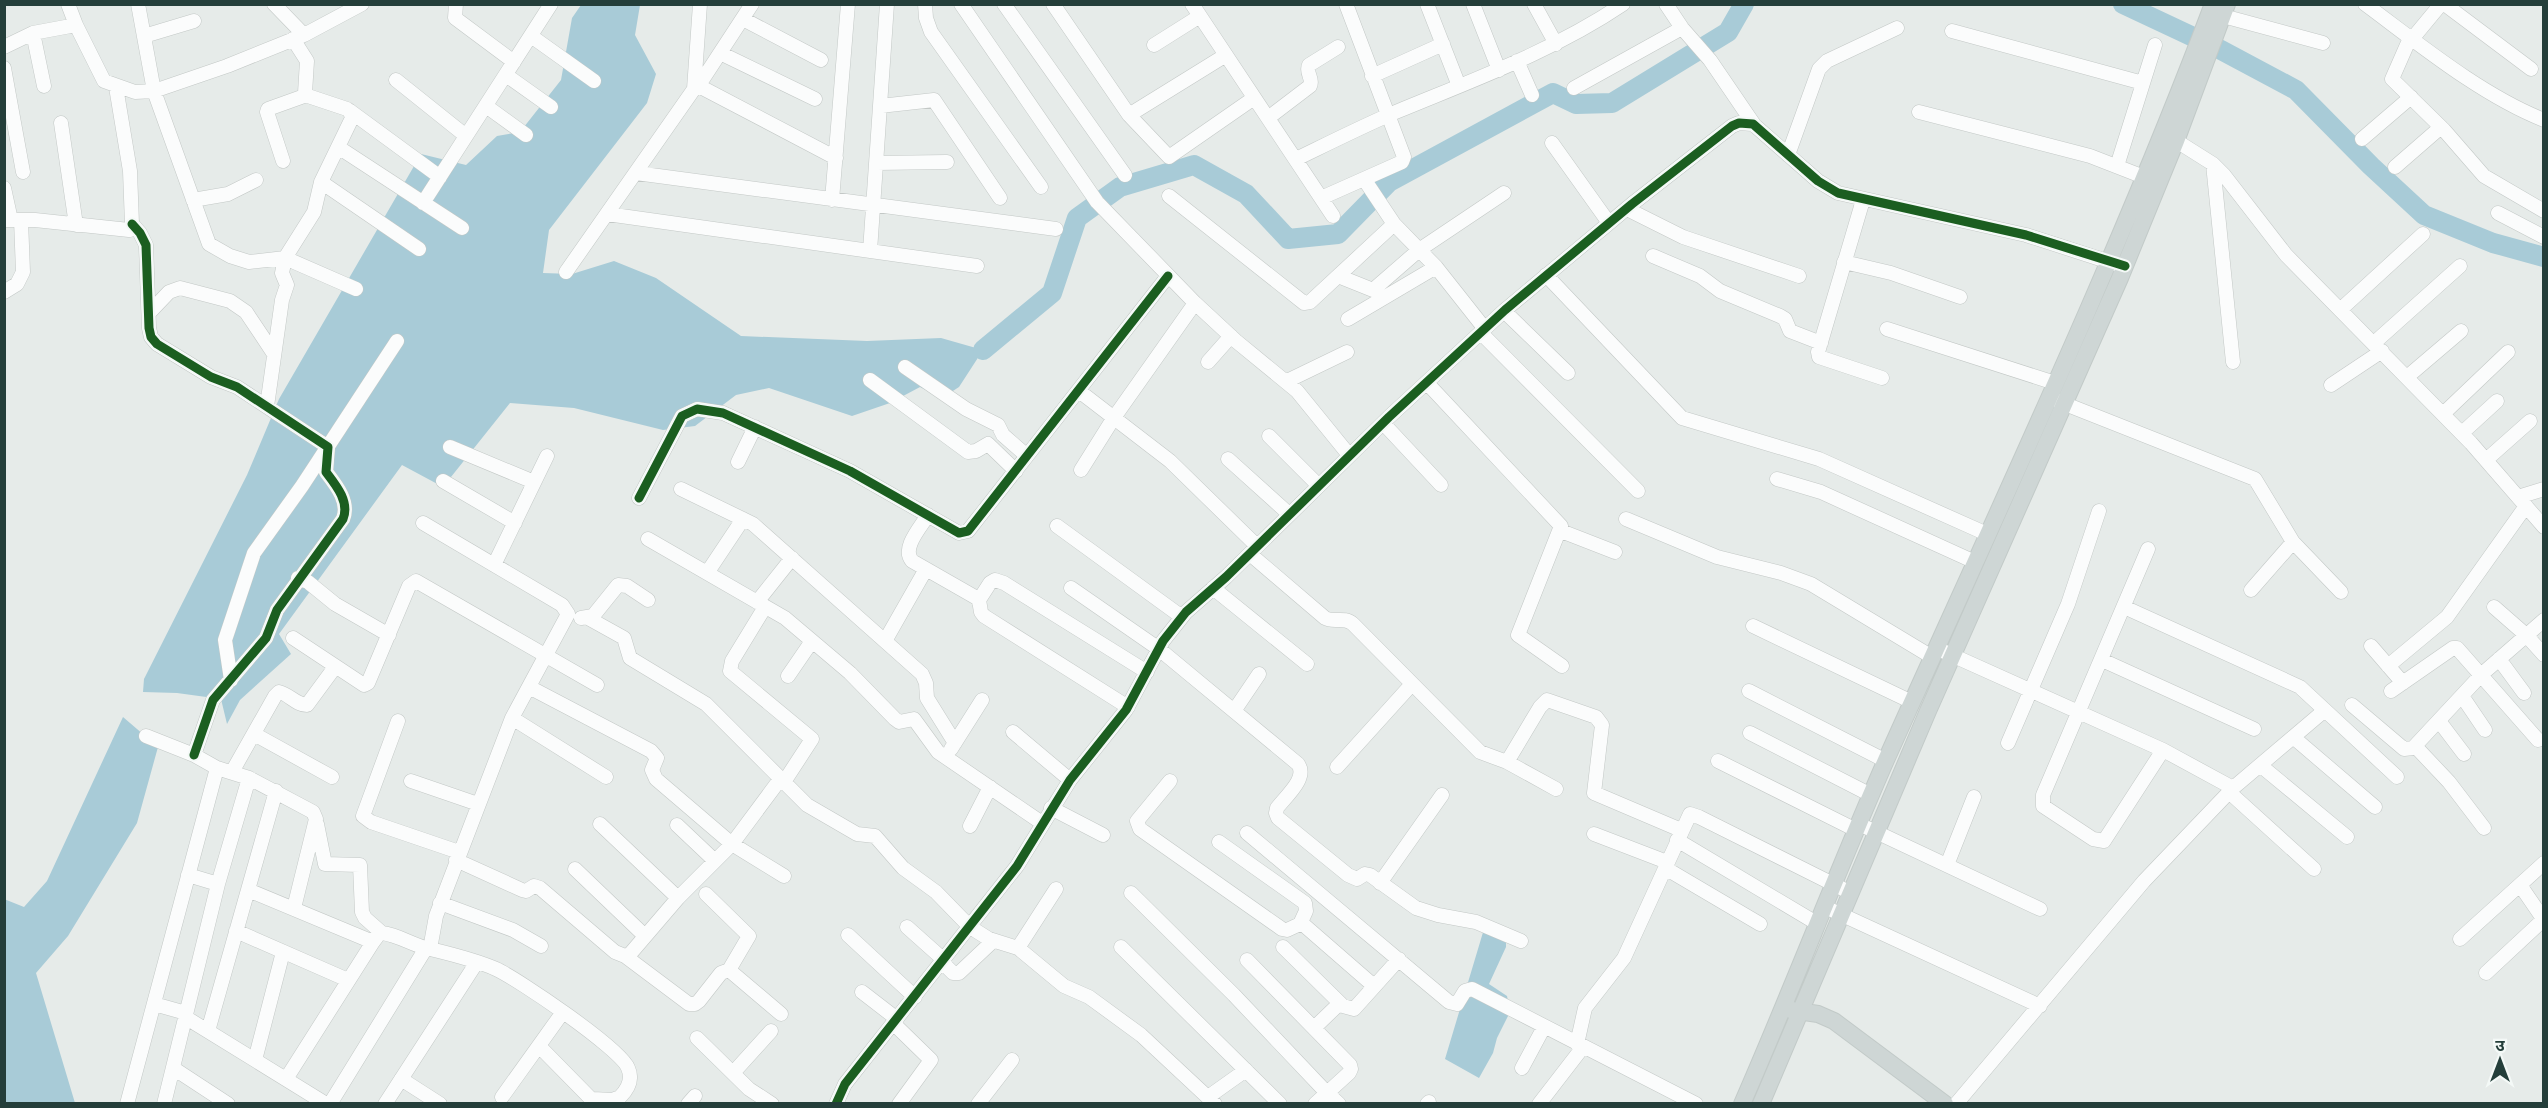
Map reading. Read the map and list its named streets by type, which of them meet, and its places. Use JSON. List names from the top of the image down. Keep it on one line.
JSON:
{"north":"top"}
